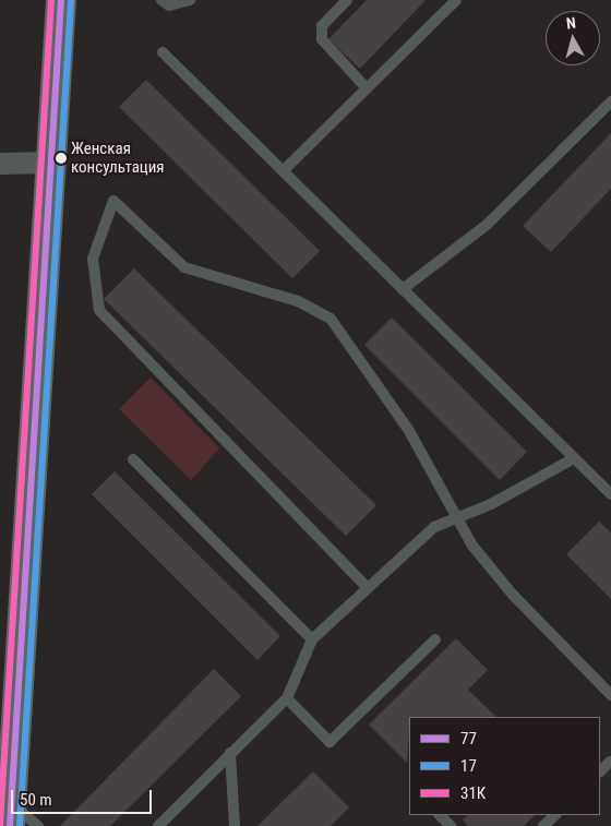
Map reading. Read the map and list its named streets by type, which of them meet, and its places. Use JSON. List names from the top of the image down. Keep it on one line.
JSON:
{"places":["Женская консультация"],"lines":["transit line 77","transit line 31К","transit line 17"],"legend":["77","17","31К"],"scale_bar":"50 m","north":"top"}
